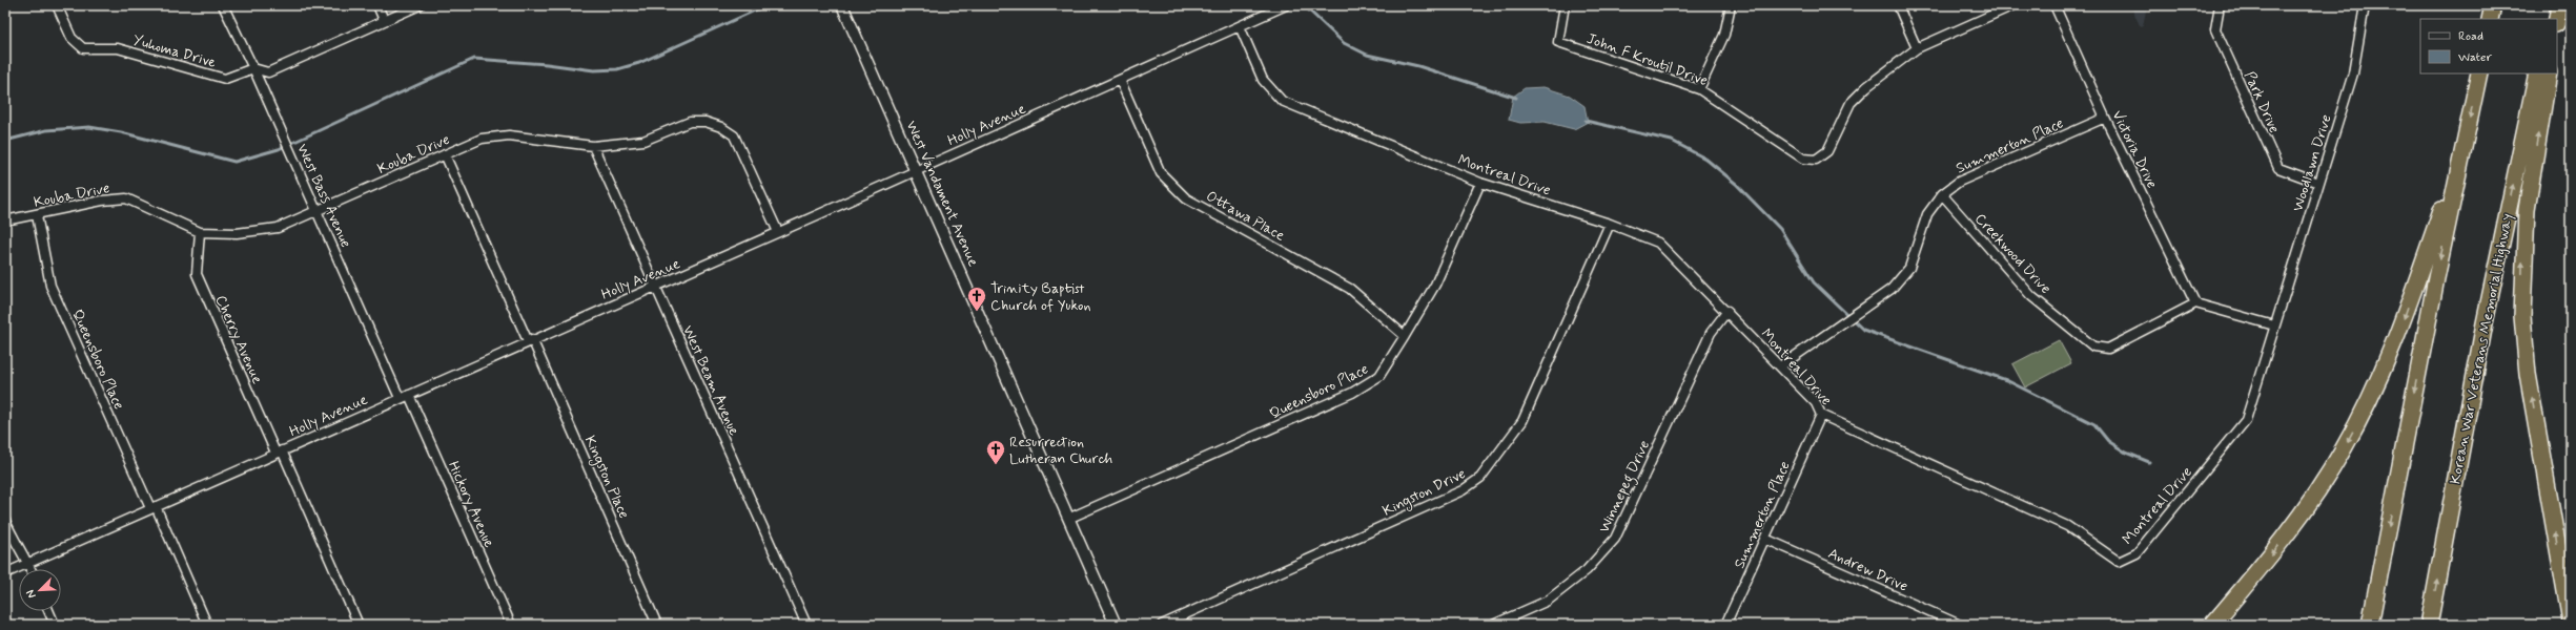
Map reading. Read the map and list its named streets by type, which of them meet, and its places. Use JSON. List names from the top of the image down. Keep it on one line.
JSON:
{"streets":{"highway":["Korean War Veterans Memorial Highway"],"street":["Yuhoma Drive","John F Kroutil Drive","Park Drive","Holly Avenue","Summerton Place","Victoria Drive","Kouba Drive","Woodlawn Drive","Montreal Drive","West Vandament Avenue","West Bass Avenue","Ottawa Place","Creekwood Drive","Cherry Avenue","Queensboro Place","West Beam Avenue","Kingston Place","Winnepeg Drive","Kingston Drive","Hickory Avenue","Andrew Drive"]},"crossings":[["Yuhoma Drive","West Bass Avenue"],["Park Drive","Woodlawn Drive"],["Holly Avenue","Kouba Drive"],["Holly Avenue","Montreal Drive"],["Holly Avenue","West Vandament Avenue"],["Holly Avenue","West Bass Avenue"],["Holly Avenue","Ottawa Place"],["Holly Avenue","Cherry Avenue"],["Holly Avenue","Queensboro Place"],["Holly Avenue","West Beam Avenue"],["Holly Avenue","Kingston Place"],["Holly Avenue","Hickory Avenue"],["Summerton Place","Victoria Drive"],["Summerton Place","Montreal Drive"],["Summerton Place","Creekwood Drive"],["Summerton Place","Andrew Drive"],["Victoria Drive","Creekwood Drive"],["Kouba Drive","West Bass Avenue"],["Kouba Drive","Cherry Avenue"],["Kouba Drive","Queensboro Place"],["Kouba Drive","West Beam Avenue"],["Kouba Drive","Kingston Place"],["Woodlawn Drive","Montreal Drive"],["Montreal Drive","Queensboro Place"],["Montreal Drive","Winnepeg Drive"],["Montreal Drive","Kingston Drive"],["West Vandament Avenue","Queensboro Place"],["Ottawa Place","Queensboro Place"]],"places":{"church":["Trinity Baptist Church of Yukon","Resurrection Lutheran Church"]},"legend":["Road","Water"],"north":"bottom left"}
